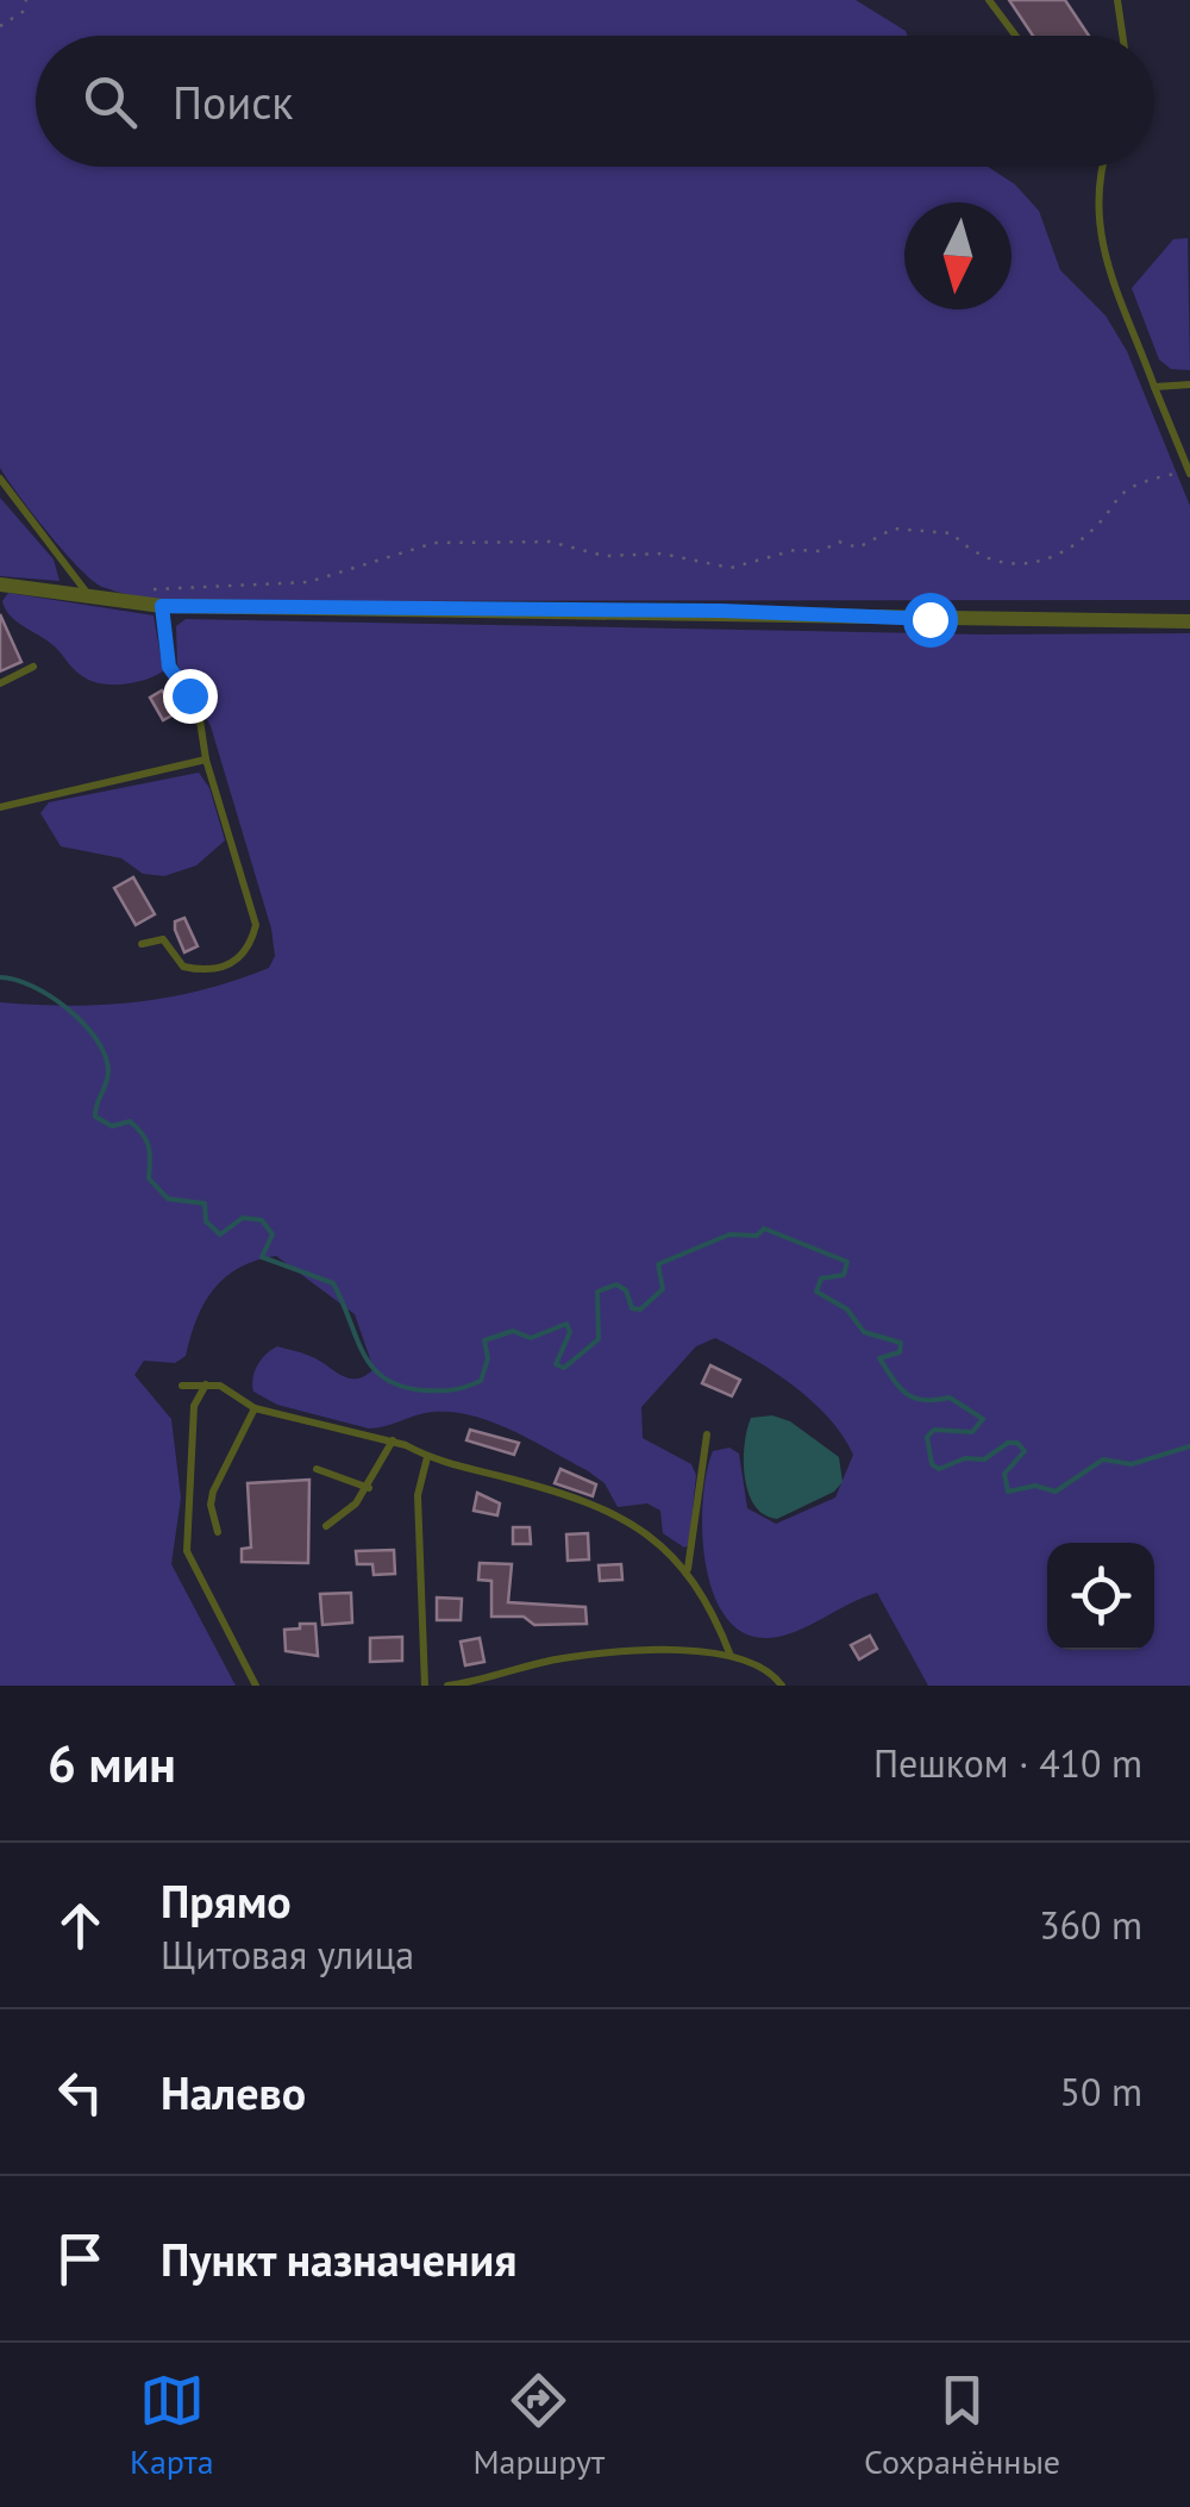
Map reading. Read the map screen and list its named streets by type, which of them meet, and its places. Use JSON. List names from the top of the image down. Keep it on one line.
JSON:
{"north":"bottom","page":{"search":"Поиск","heading":["6 мин","Пешком · 410 m"],"list":[["Прямо","Щитовая улица","360 m"],["Налево","50 m"],"Пункт назначения"],"nav":["Карта","Маршрут","Сохранённые"]}}
